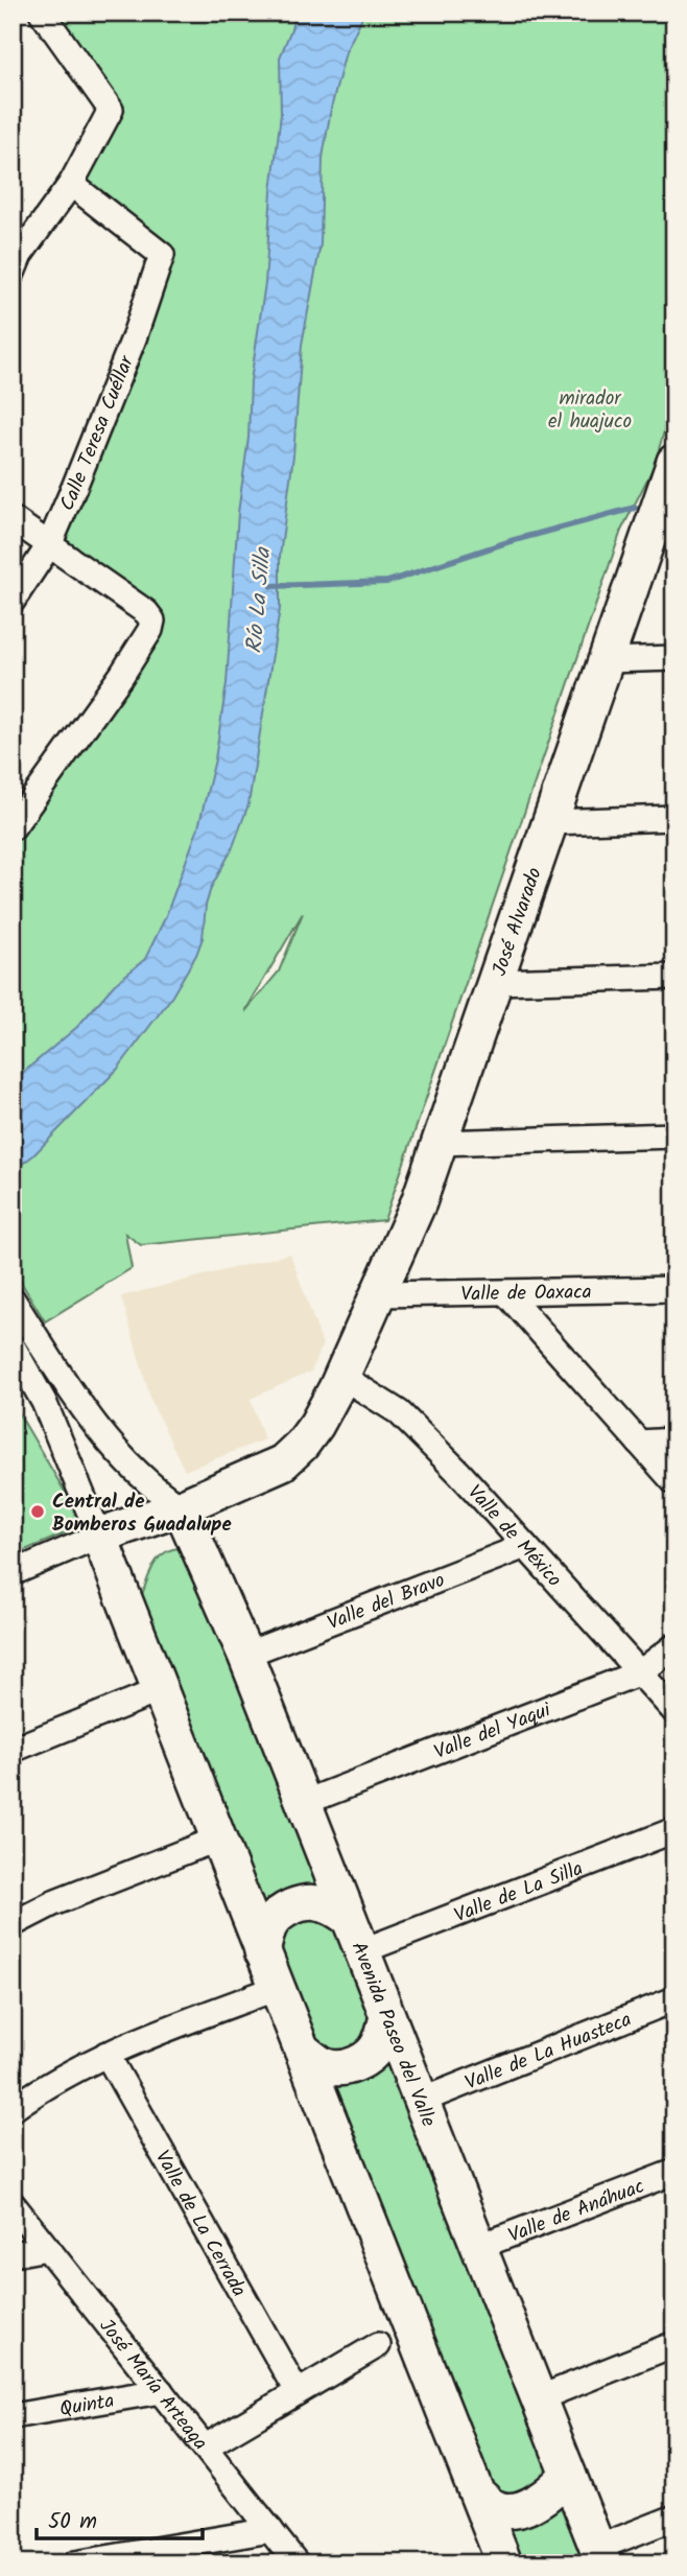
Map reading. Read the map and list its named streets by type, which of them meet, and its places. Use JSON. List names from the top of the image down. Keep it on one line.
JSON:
{"streets":{"street":["Calle Teresa Cuéllar","José Alvarado","Valle de Oaxaca","Valle de México","Valle del Bravo","Valle del Yaqui","Valle de La Silla","Avenida Paseo del Valle","Valle de La Huasteca","Valle de Anáhuac","Valle de La Cerrada","José María Arteaga","Quinta"]},"crossings":[["José Alvarado","Valle de Oaxaca"],["José Alvarado","Valle de México"],["José Alvarado","Avenida Paseo del Valle"],["Valle de México","Valle del Bravo"],["Valle de México","Valle del Yaqui"],["Valle del Bravo","Avenida Paseo del Valle"],["Valle del Yaqui","Avenida Paseo del Valle"],["Valle de La Silla","Avenida Paseo del Valle"],["Avenida Paseo del Valle","Valle de La Huasteca"],["Avenida Paseo del Valle","Valle de Anáhuac"],["José María Arteaga","Quinta"]],"water":["Río La Silla"],"parks":["mirador el huajuco"],"places":["Central de Bomberos Guadalupe"],"scale_bar":"50 m"}
